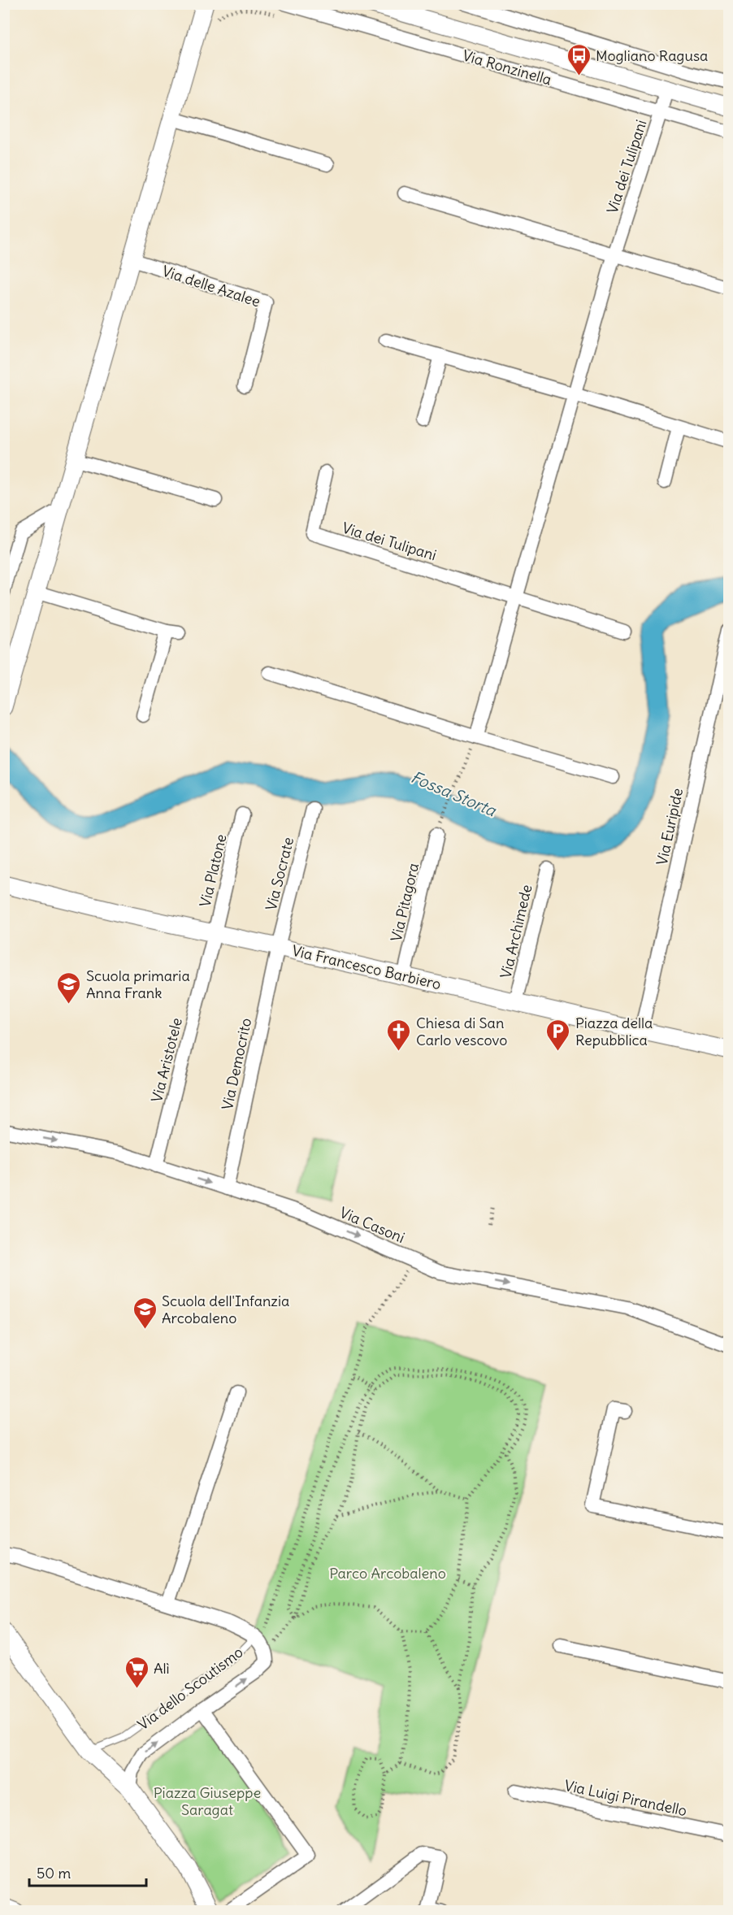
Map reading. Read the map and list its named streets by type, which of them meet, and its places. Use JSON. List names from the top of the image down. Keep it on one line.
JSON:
{"streets":{"street":["Via Ronzinella","Via dei Tulipani","Via delle Azalee","Via Euripide","Via Platone","Via Socrate","Via Pitagora","Via Archimede","Via Francesco Barbiero","Via Aristotele","Via Democrito","Via Casoni","Via dello Scoutismo","Via Luigi Pirandello"]},"crossings":[["Via Ronzinella","Via dei Tulipani"],["Via Euripide","Via Francesco Barbiero"],["Via Platone","Via Francesco Barbiero"],["Via Platone","Via Aristotele"],["Via Socrate","Via Francesco Barbiero"],["Via Socrate","Via Democrito"],["Via Pitagora","Via Francesco Barbiero"],["Via Archimede","Via Francesco Barbiero"],["Via Francesco Barbiero","Via Aristotele"],["Via Francesco Barbiero","Via Democrito"],["Via Aristotele","Via Casoni"],["Via Democrito","Via Casoni"]],"one_way":["Via Casoni"],"water":["Fossa Storta"],"parks":["Parco Arcobaleno","Piazza Giuseppe Saragat"],"places":{"bus stop":["Mogliano Ragusa"],"school or university":["Scuola primaria Anna Frank","Scuola dell'Infanzia Arcobaleno"],"church":["Chiesa di San Carlo vescovo"],"parking":["Piazza della Repubblica"],"supermarket":["Alì"]},"scale_bar":"50 m"}
